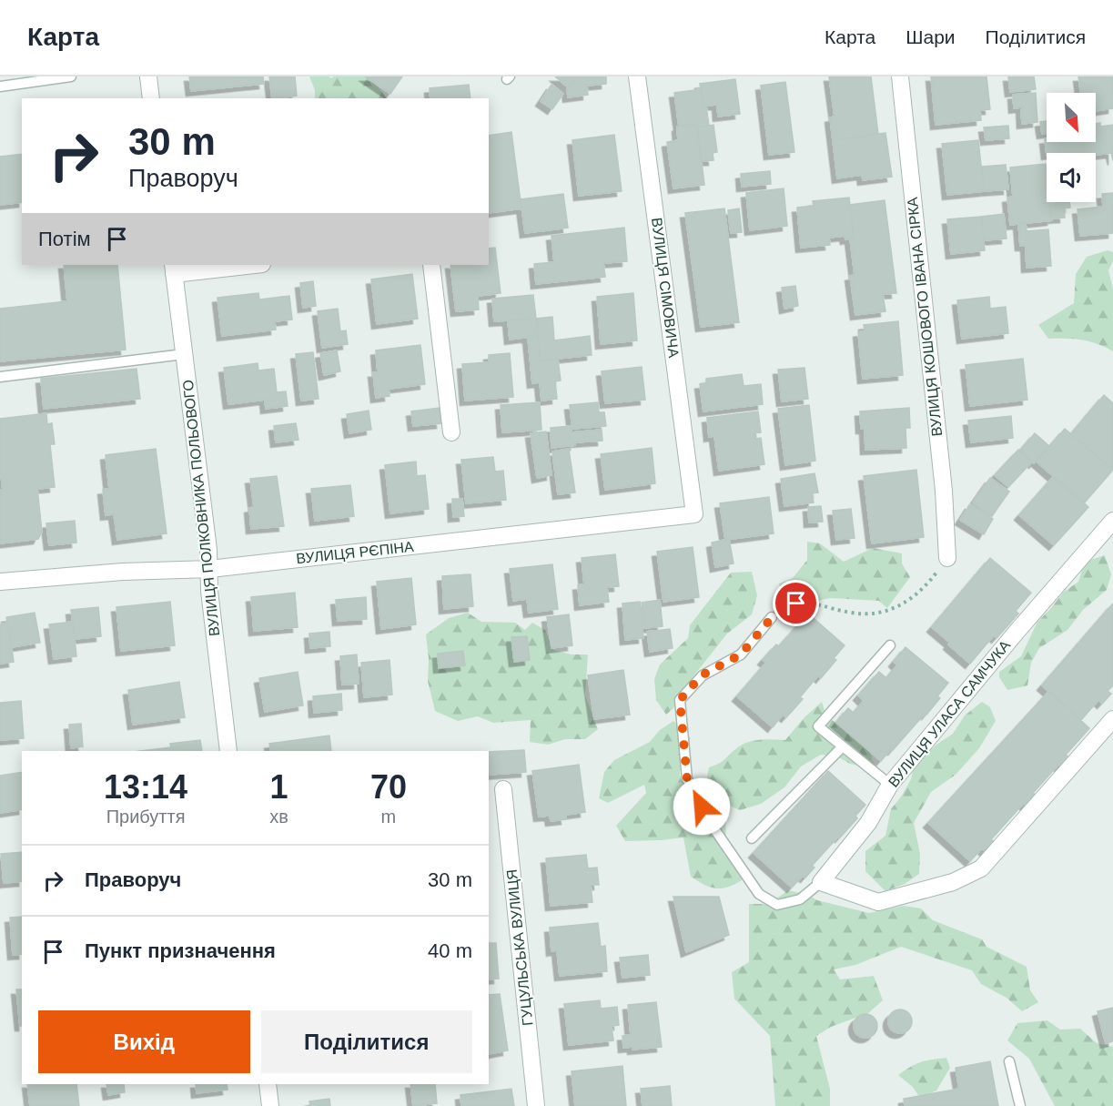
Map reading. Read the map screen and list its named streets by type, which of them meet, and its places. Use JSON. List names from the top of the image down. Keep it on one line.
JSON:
{"streets":{"street":["ВУЛИЦЯ СІМОВИЧА","ВУЛИЦЯ КОШОВОГО ІВАНА СІРКА","ВУЛИЦЯ ПОЛКОВНИКА ПОЛЬОВОГО","ВУЛИЦЯ РЄПІНА","ВУЛИЦЯ УЛАСА САМЧУКА","ГУЦУЛЬСЬКА ВУЛИЦЯ"]},"crossings":[["ВУЛИЦЯ СІМОВИЧА","ВУЛИЦЯ РЄПІНА"],["ВУЛИЦЯ ПОЛКОВНИКА ПОЛЬОВОГО","ВУЛИЦЯ РЄПІНА"]],"north":"bottom right","page":{"header":"Карта","nav":["Карта","Шари","Поділитися"],"turn":["30 m","Праворуч"],"then":"Потім","eta":["13:14","Прибуття","1","хв","70","m"],"list":[{"name":"Праворуч","value":"30 m"},{"name":"Пункт призначення","value":"40 m"}],"buttons":["Вихід","Поділитися"]}}
